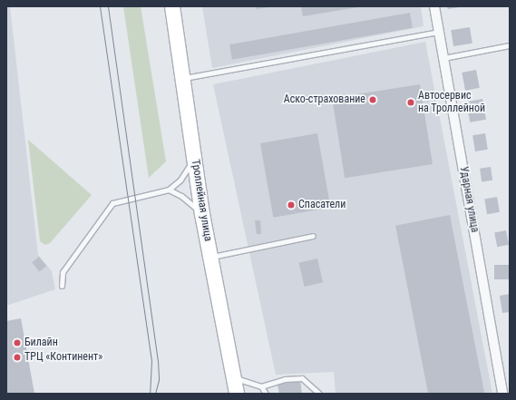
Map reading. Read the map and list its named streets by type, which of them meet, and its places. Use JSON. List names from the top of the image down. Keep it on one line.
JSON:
{"streets":{"main road":["Троллейная улица"],"street":["Ударная улица"]},"places":["Аско-страхование","Автосервис на Троллейной","Спасатели","Билайн","ТРЦ «Континент»"]}
